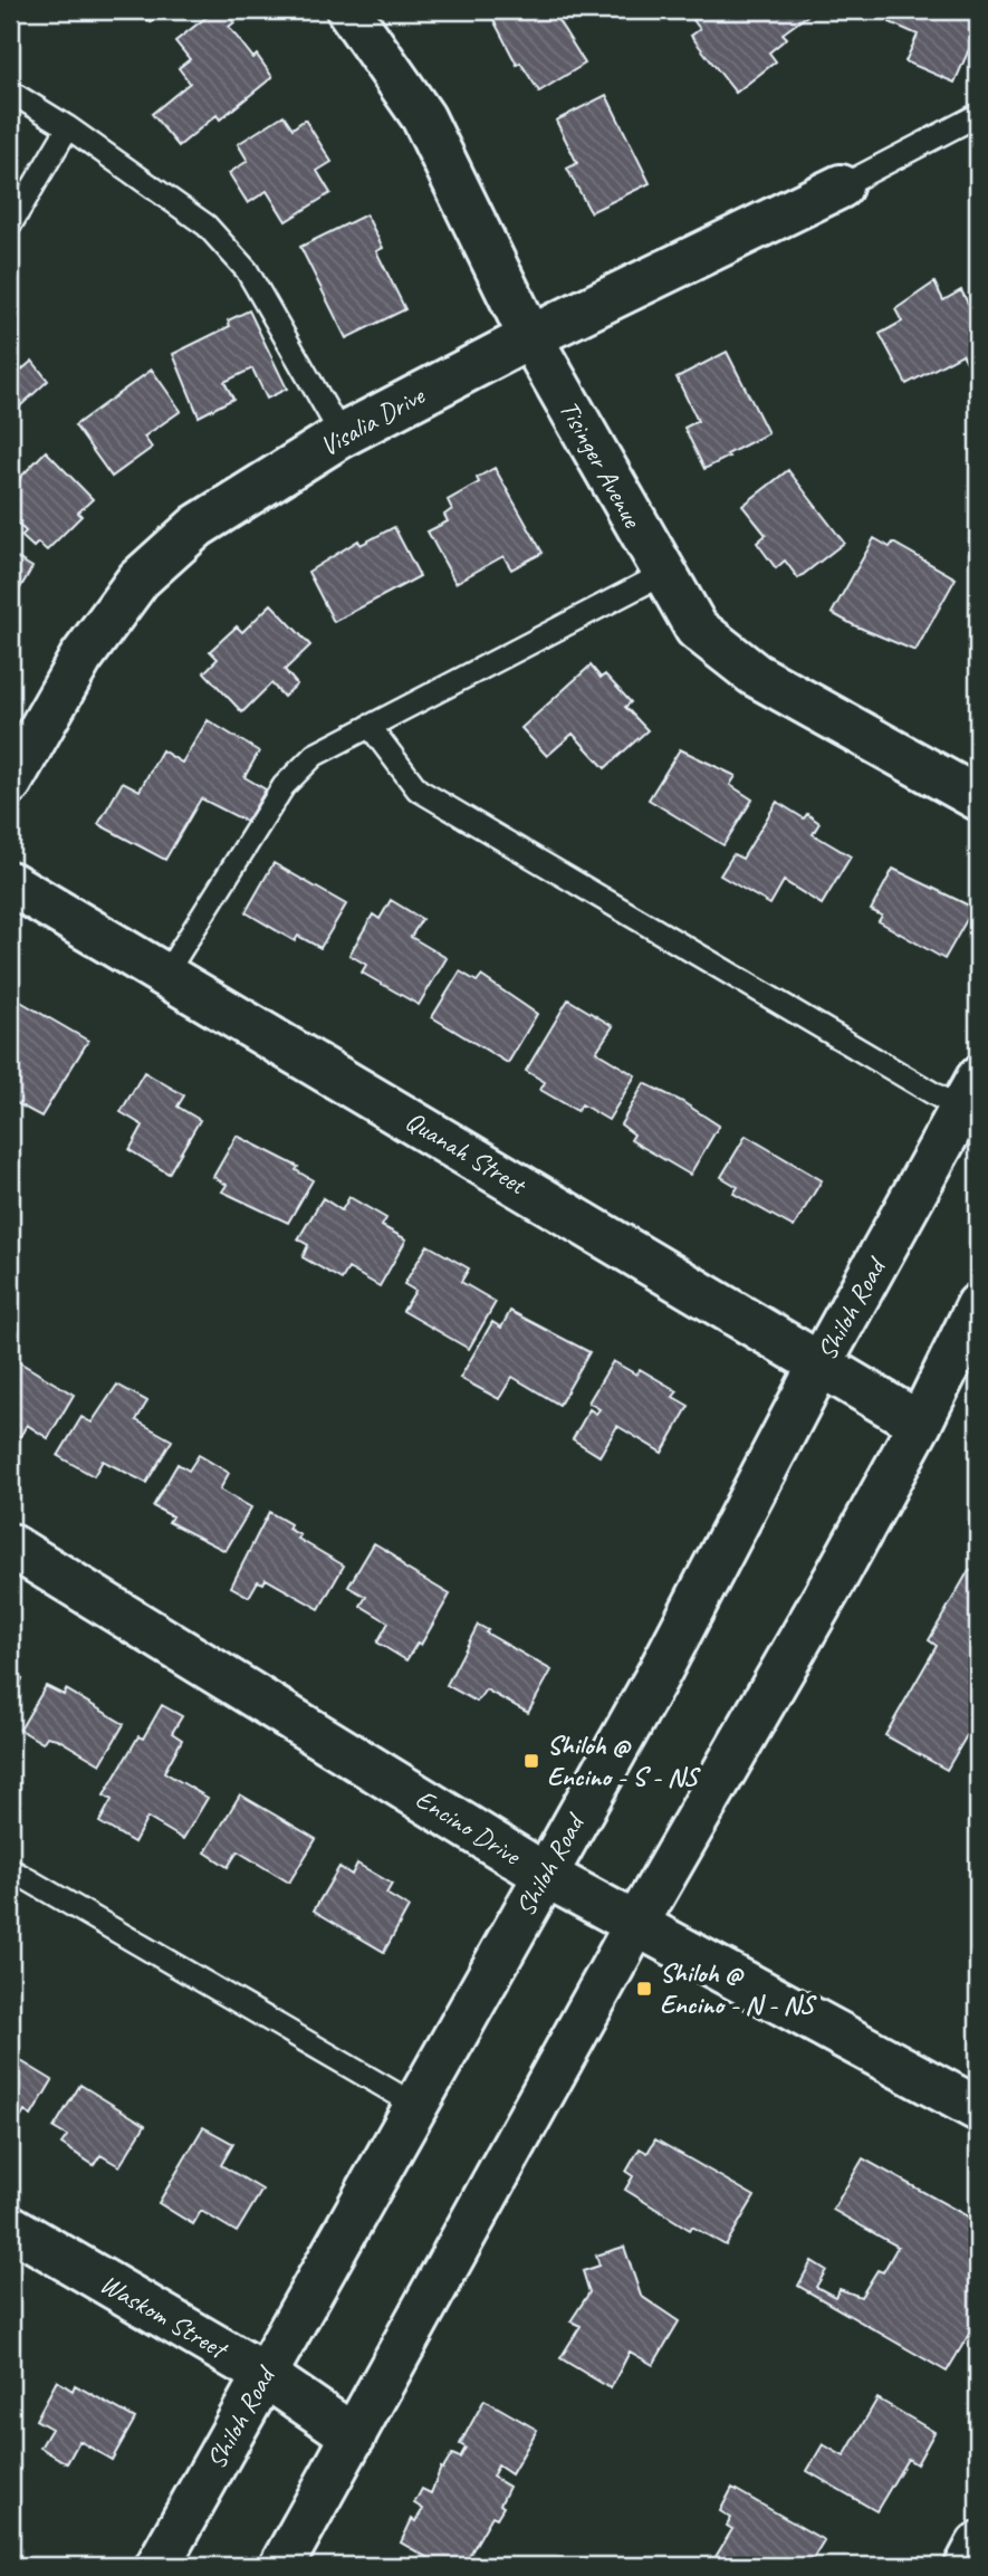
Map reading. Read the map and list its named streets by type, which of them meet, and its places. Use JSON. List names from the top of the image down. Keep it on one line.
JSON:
{"streets":{"street":["Visalia Drive","Tisinger Avenue","Quanah Street","Shiloh Road","Encino Drive","Waskom Street"]},"crossings":[["Visalia Drive","Tisinger Avenue"],["Quanah Street","Shiloh Road"],["Shiloh Road","Encino Drive"],["Shiloh Road","Waskom Street"]],"places":{"transit":["Shiloh @ Encino - S - NS","Shiloh @ Encino - N - NS"]}}
